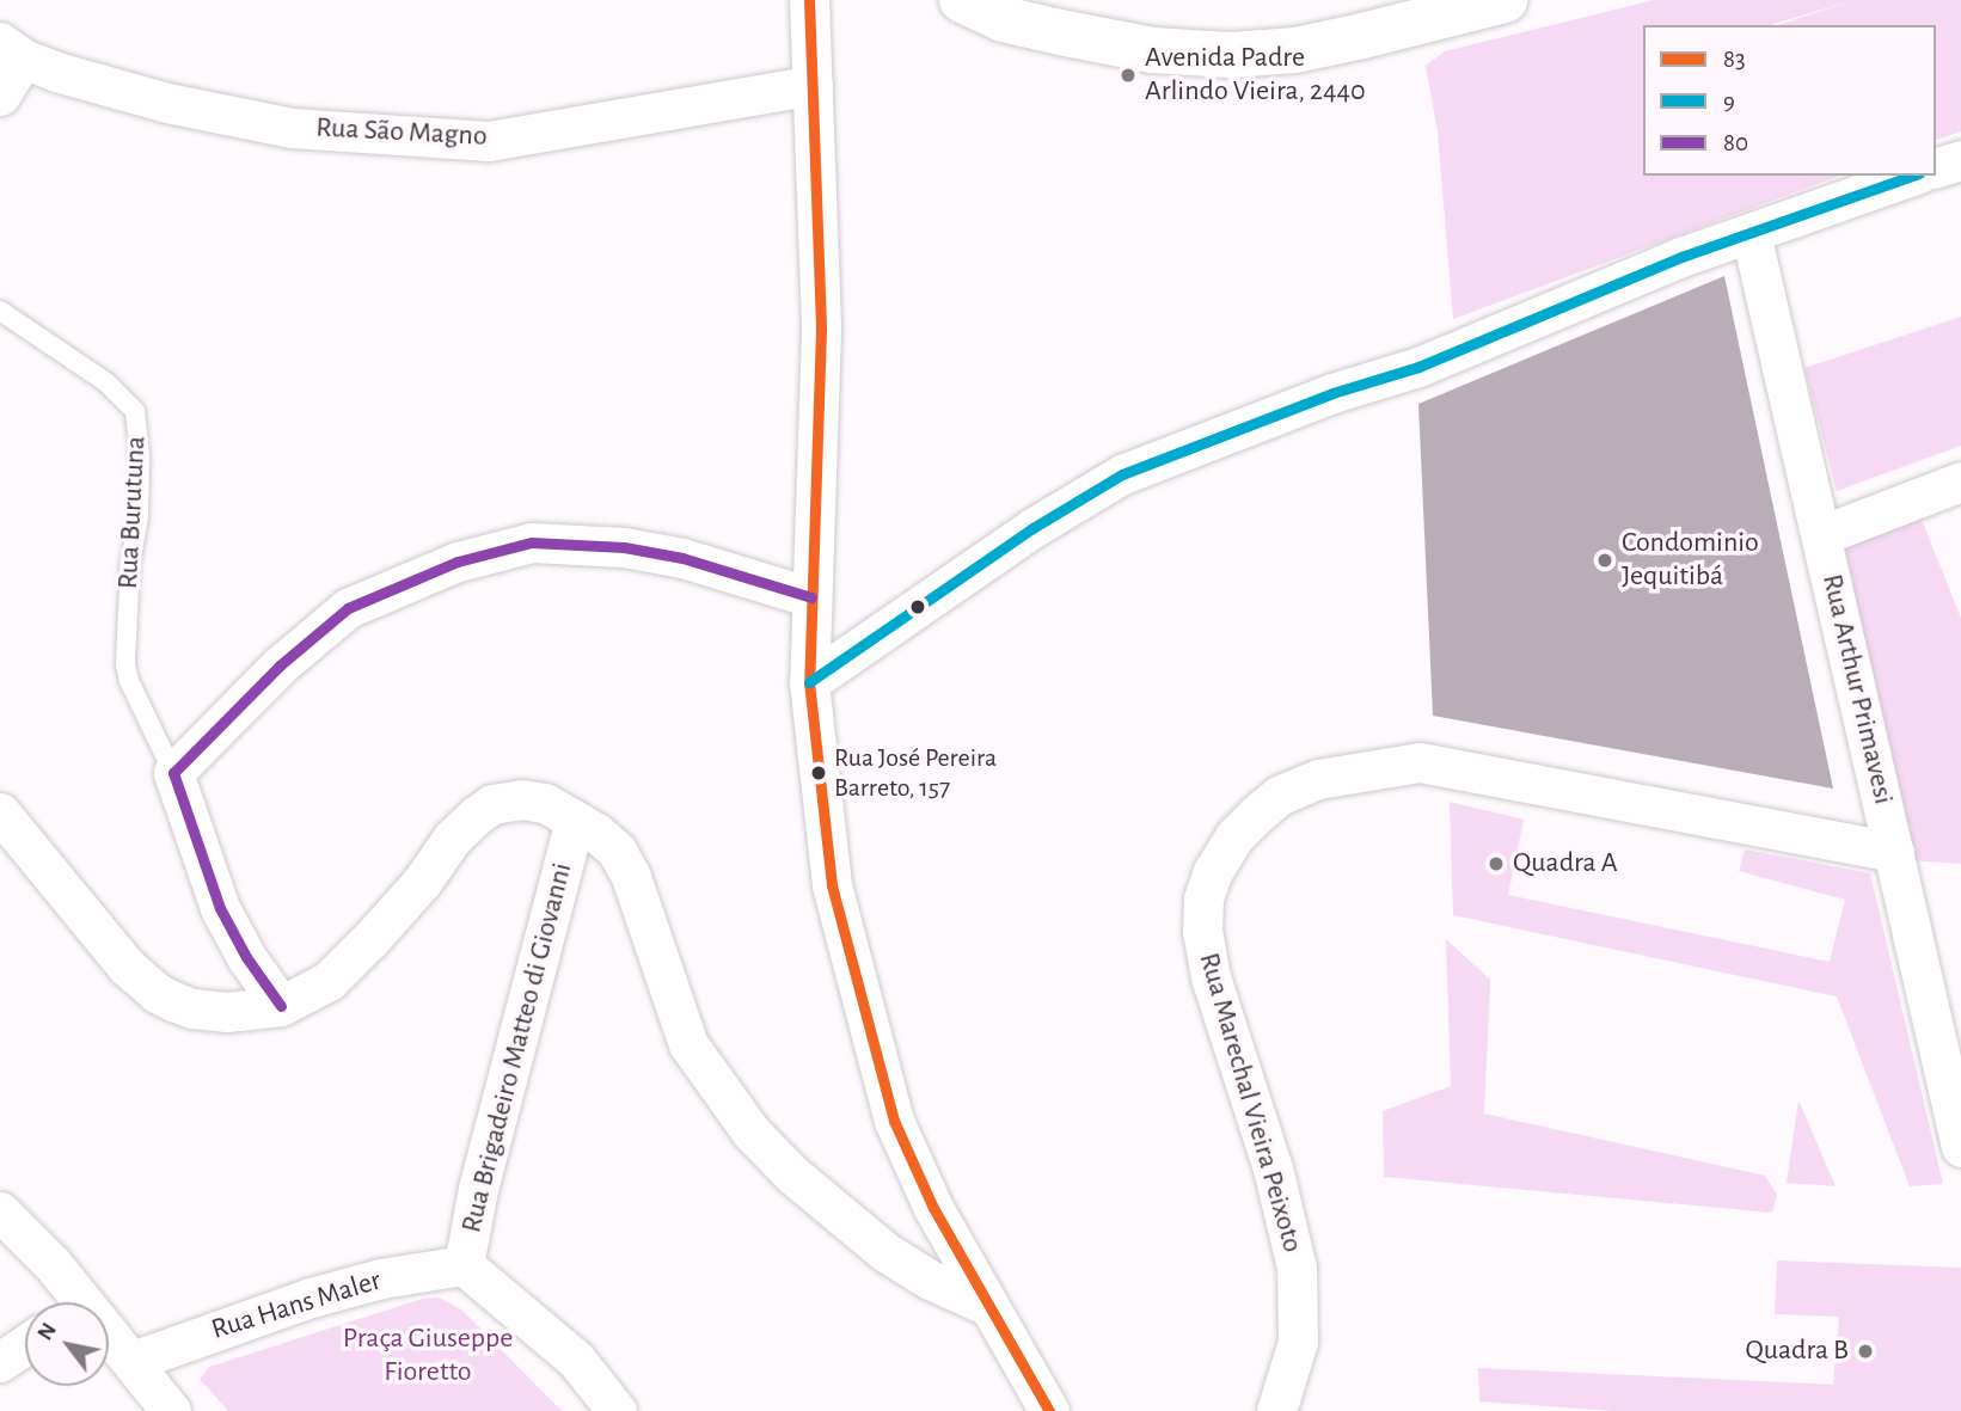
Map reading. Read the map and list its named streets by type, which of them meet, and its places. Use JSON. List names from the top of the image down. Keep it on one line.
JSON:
{"streets":{"street":["Rua São Magno","Rua Arthur Primavesi","Rua Brigadeiro Matteo di Giovanni","Rua Marechal Vieira Peixoto","Rua Hans Maler"],"lane":["Rua Burutuna"]},"crossings":[["Rua Arthur Primavesi","Rua Marechal Vieira Peixoto"],["Rua Brigadeiro Matteo di Giovanni","Rua Hans Maler"]],"parks":["Praça Giuseppe Fioretto"],"places":["Avenida Padre Arlindo Vieira, 2440","Condominio Jequitibá","Rua José Pereira Barreto, 157","Quadra A","Quadra B"],"lines":["transit line 83","transit line 9","transit line 80"],"legend":["83","9","80"],"north":"top left"}
